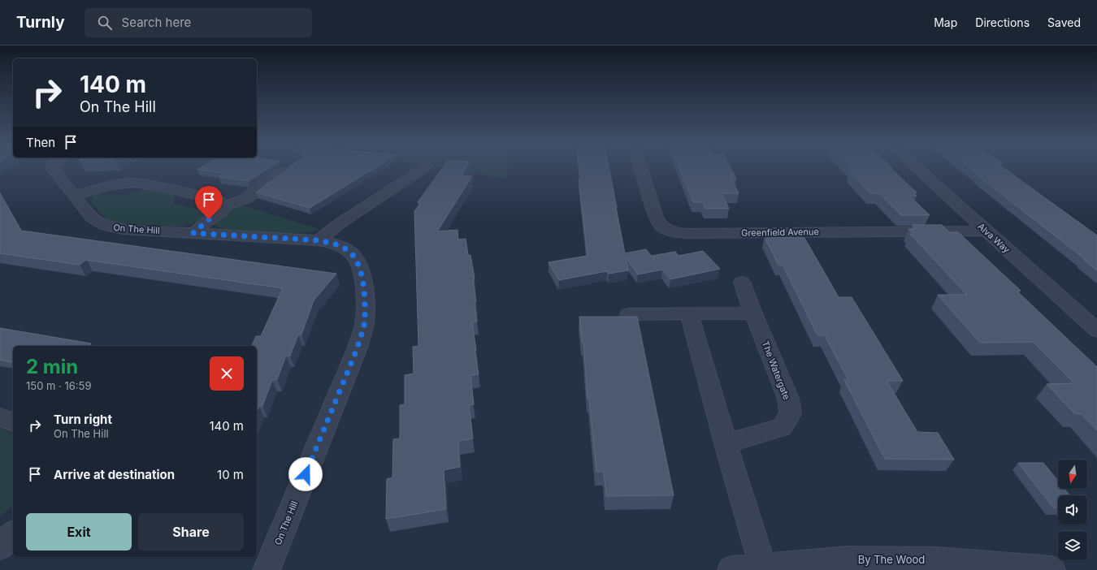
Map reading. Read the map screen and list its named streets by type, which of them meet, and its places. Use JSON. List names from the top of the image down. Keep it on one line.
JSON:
{"streets":{"street":["On The Hill","Greenfield Avenue","Alva Way","The Watergate","By The Wood"]},"crossings":[["Greenfield Avenue","Alva Way"]],"north":"bottom","page":{"header":"Turnly","search":"Search here","nav":["Map","Directions","Saved"],"turn":["140 m","On The Hill"],"then":"Then","heading":["2 min","150 m · 16:59"],"list":[{"name":"Turn right","note":"On The Hill","value":"140 m"},{"name":"Arrive at destination","value":"10 m"}],"buttons":["Exit","Share"]}}
